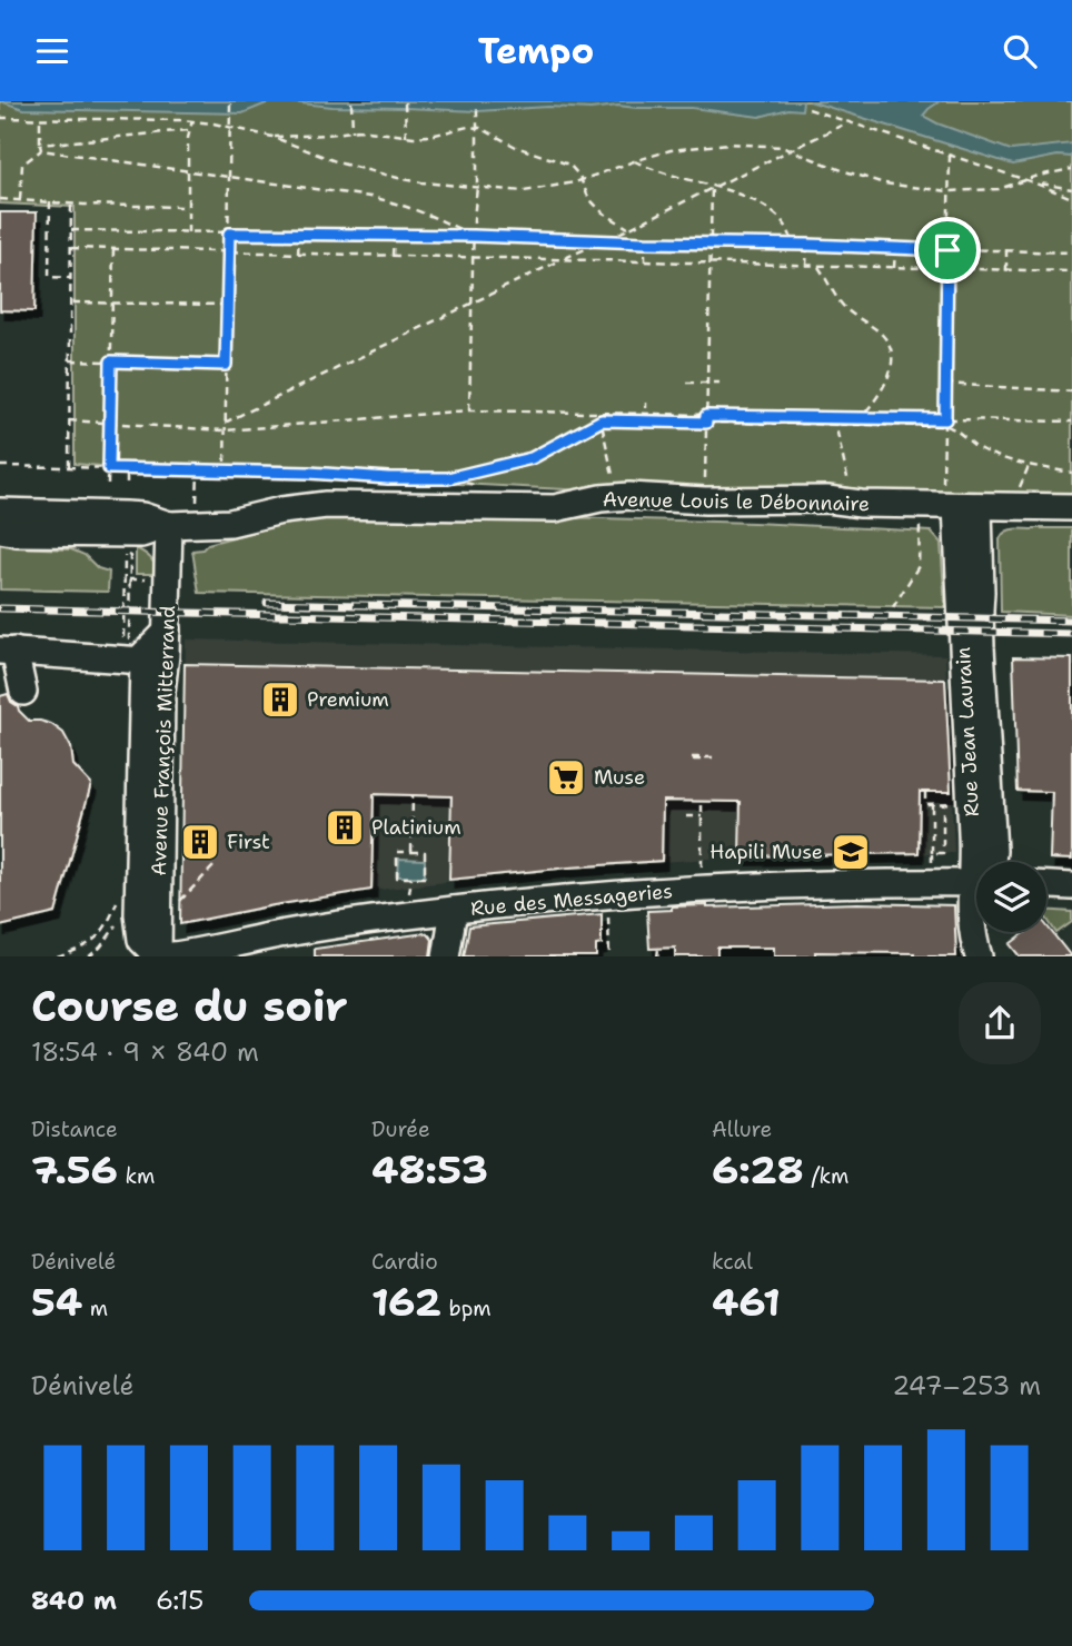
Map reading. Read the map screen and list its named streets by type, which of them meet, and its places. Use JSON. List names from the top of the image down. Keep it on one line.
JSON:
{"streets":{"street":["Avenue Louis le Débonnaire","Rue Jean Laurain","Avenue François Mitterrand","Rue des Messageries"]},"crossings":[["Avenue Louis le Débonnaire","Rue Jean Laurain"],["Avenue Louis le Débonnaire","Avenue François Mitterrand"],["Avenue François Mitterrand","Rue des Messageries"]],"places":{"building":["Premium","Platinium","First"],"supermarket":["Muse"],"school or university":["Hapili Muse"]},"page":{"header":"Tempo","heading":["Course du soir","18:54 · 9 × 840 m"],"stats":[["Distance","7.56 km"],["Durée","48:53"],["Allure","6:28 /km"],["Dénivelé","54 m"],["Cardio","162 bpm"],["kcal","461"]],"chart":["Dénivelé","247–253 m"],"list":[{"name":"840 m","note":"6:15"}]}}
